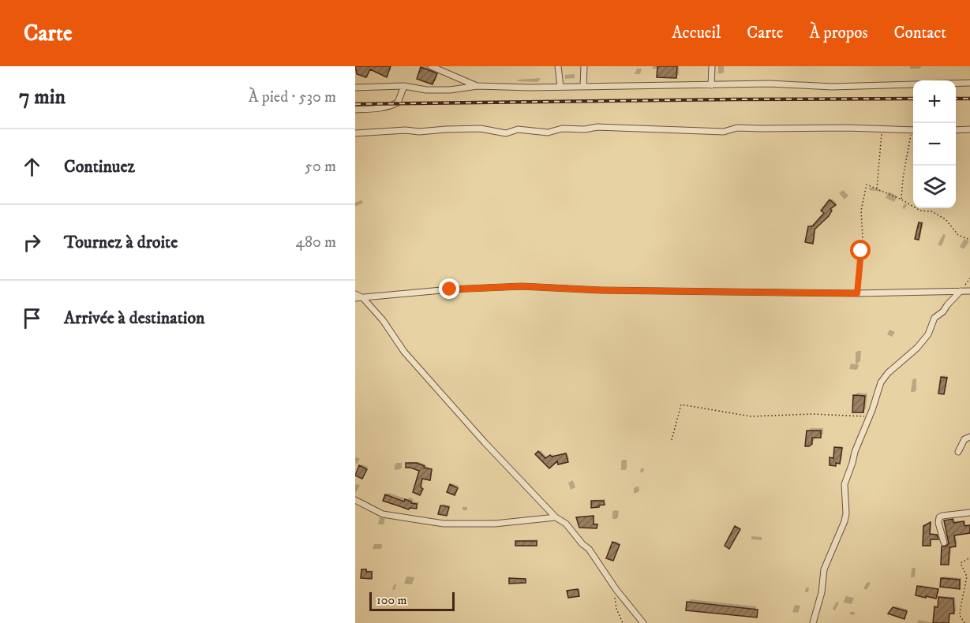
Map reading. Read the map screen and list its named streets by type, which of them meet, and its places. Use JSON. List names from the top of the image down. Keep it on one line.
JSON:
{"scale_bar":"100 m","page":{"header":"Carte","nav":["Accueil","Carte","À propos","Contact"],"heading":["7 min","À pied · 530 m"],"map_buttons":["+","−"],"list":[["Continuez","50 m"],["Tournez à droite","480 m"],"Arrivée à destination"],"scale":"100 m"}}
